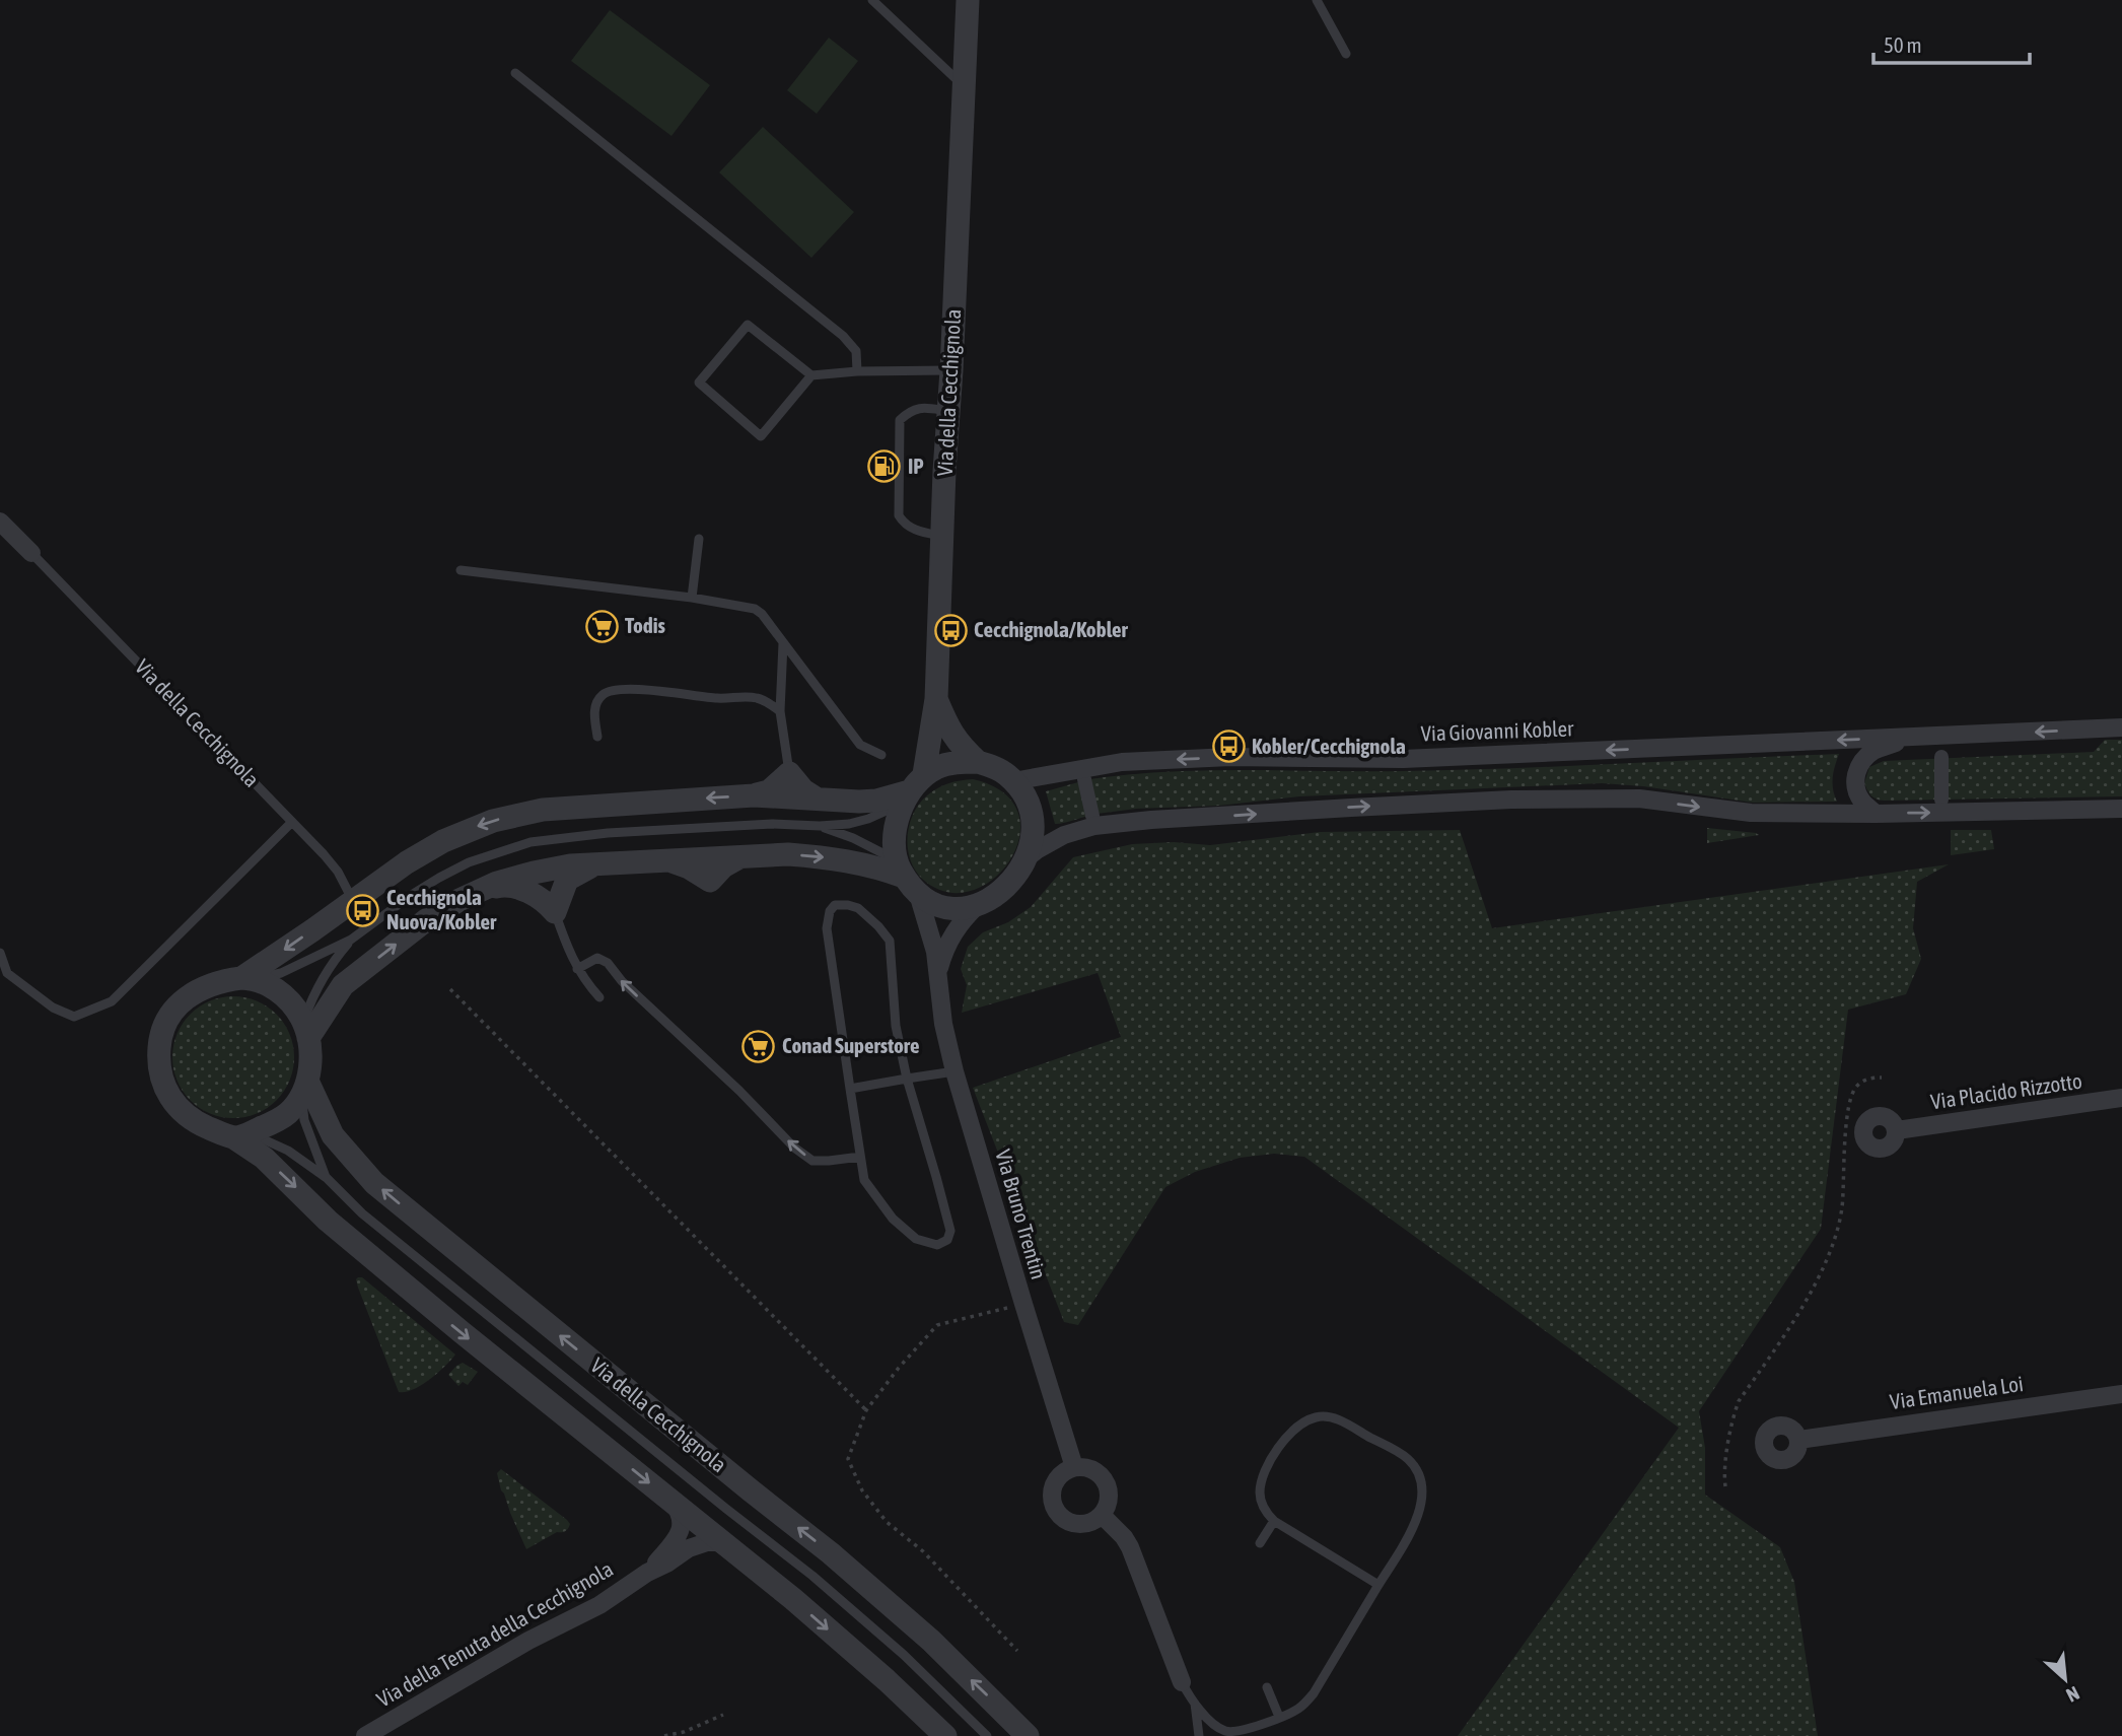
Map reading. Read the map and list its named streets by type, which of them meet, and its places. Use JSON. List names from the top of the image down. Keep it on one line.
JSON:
{"streets":{"street":["Via della Cecchignola","Via Giovanni Kobler","Via Placido Rizzotto","Via Bruno Trentin","Via Emanuela Loi","Via della Tenuta della Cecchignola"]},"crossings":[["Via della Cecchignola","Via Giovanni Kobler"],["Via della Cecchignola","Via Bruno Trentin"],["Via Giovanni Kobler","Via Bruno Trentin"]],"places":{"fuel station":["IP"],"supermarket":["Todis","Conad Superstore"],"bus stop":["Cecchignola/Kobler","Kobler/Cecchignola","Cecchignola Nuova/Kobler"]},"scale_bar":"50 m","north":"bottom right"}
